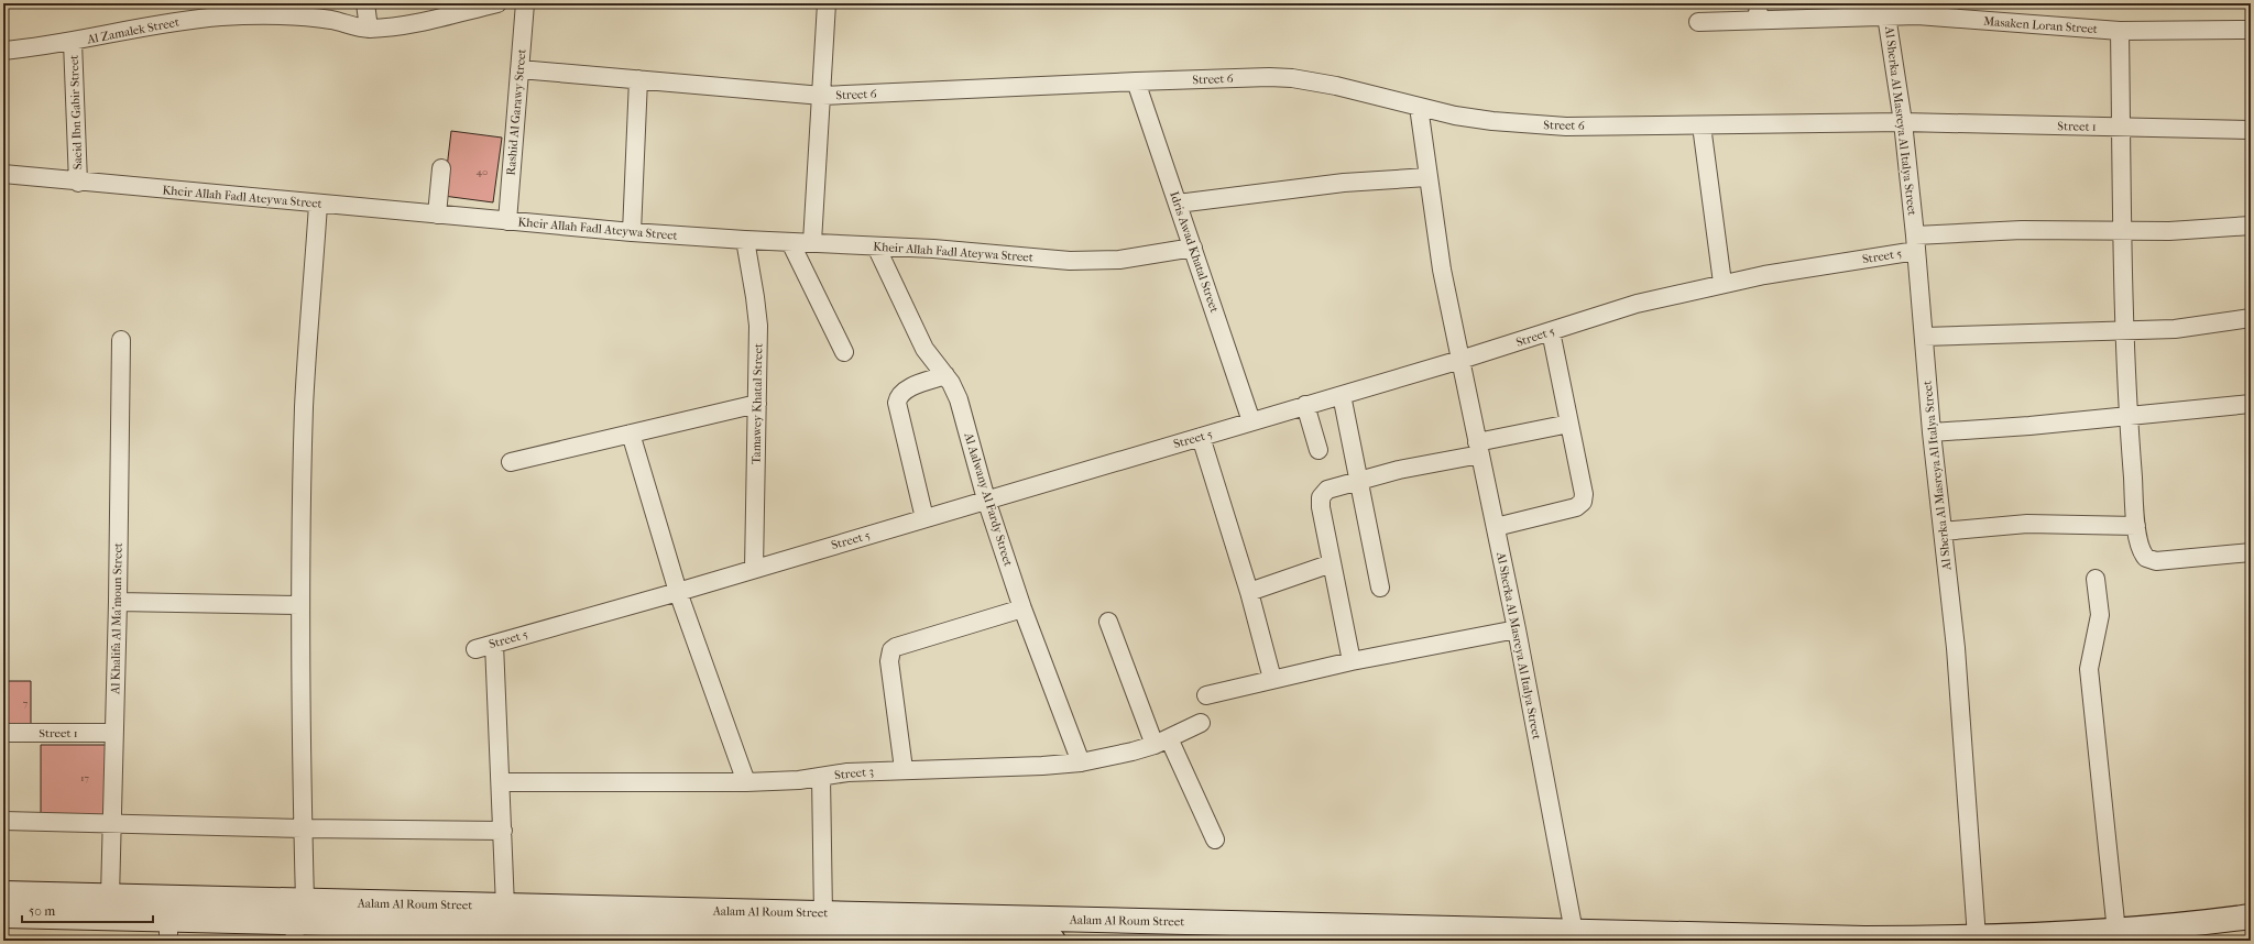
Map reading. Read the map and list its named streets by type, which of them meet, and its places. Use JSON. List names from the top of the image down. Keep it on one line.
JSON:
{"streets":{"street":["Masaken Loran Street","Al Zamalek Street","Street 6","Saeid Ibn Gabir Street","Rashid Al Garawy Street","Al Sherka Al Masreya Al Italya Street","Street 1","Kheir Allah Fadl Ateywa Street","Idris Awad Khatal Street","Street 5","Tamawey Khatal Street","Al Aalwany Al Fardy Street","Al Khalifa Al Ma'moun Street","Street 3","Aalam Al Roum Street"]},"crossings":[["Masaken Loran Street","Al Sherka Al Masreya Al Italya Street"],["Al Zamalek Street","Saeid Ibn Gabir Street"],["Street 6","Rashid Al Garawy Street"],["Street 6","Al Sherka Al Masreya Al Italya Street"],["Street 6","Street 1"],["Street 6","Idris Awad Khatal Street"],["Saeid Ibn Gabir Street","Kheir Allah Fadl Ateywa Street"],["Rashid Al Garawy Street","Kheir Allah Fadl Ateywa Street"],["Al Sherka Al Masreya Al Italya Street","Street 1"],["Al Sherka Al Masreya Al Italya Street","Street 5"],["Al Sherka Al Masreya Al Italya Street","Aalam Al Roum Street"],["Street 1","Al Khalifa Al Ma'moun Street"],["Kheir Allah Fadl Ateywa Street","Idris Awad Khatal Street"],["Kheir Allah Fadl Ateywa Street","Tamawey Khatal Street"],["Kheir Allah Fadl Ateywa Street","Al Aalwany Al Fardy Street"],["Idris Awad Khatal Street","Street 5"],["Street 5","Tamawey Khatal Street"],["Street 5","Al Aalwany Al Fardy Street"],["Al Aalwany Al Fardy Street","Street 3"],["Al Khalifa Al Ma'moun Street","Aalam Al Roum Street"]],"house_numbers":["40","7","17"],"scale_bar":"50 m"}
